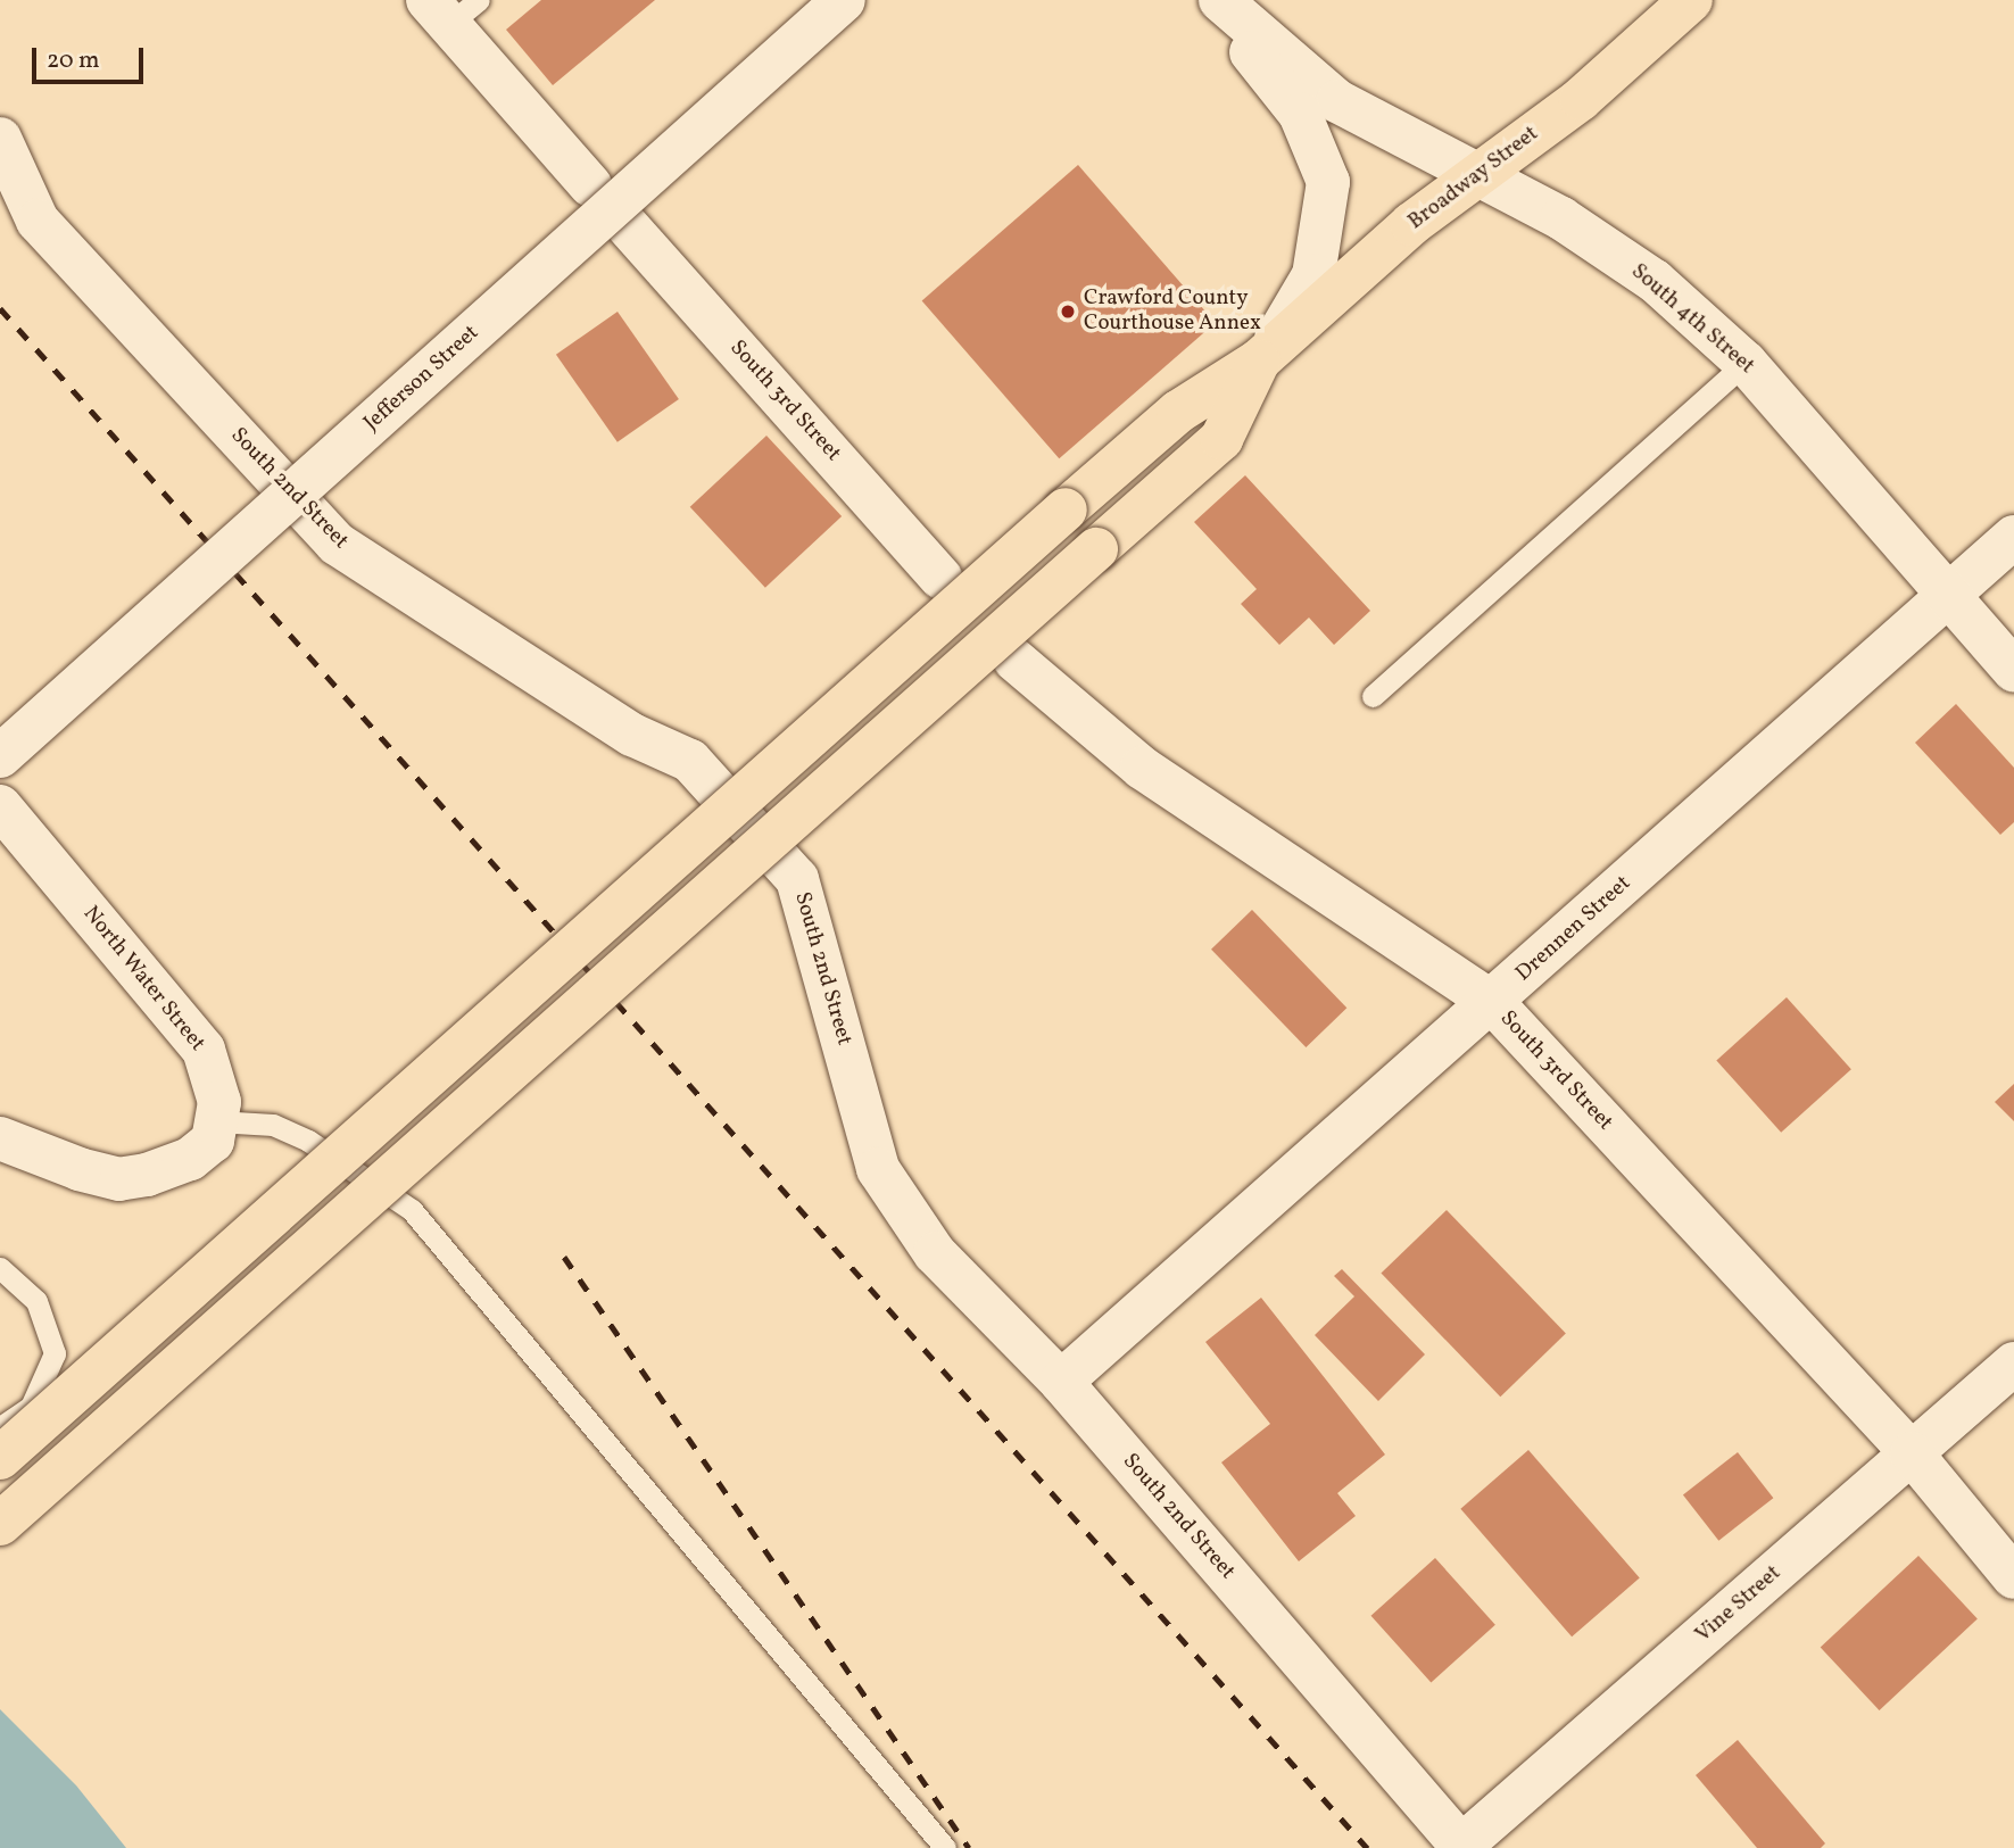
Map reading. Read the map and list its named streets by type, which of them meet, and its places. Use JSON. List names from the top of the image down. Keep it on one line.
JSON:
{"streets":{"main road":["Broadway Street"],"street":["South 4th Street","Jefferson Street","South 3rd Street","South 2nd Street","Drennen Street","North Water Street","Vine Street"]},"crossings":[["Broadway Street","South 4th Street"],["South 4th Street","Drennen Street"],["South 3rd Street","Drennen Street"],["South 3rd Street","Vine Street"],["South 2nd Street","Drennen Street"],["South 2nd Street","Vine Street"]],"places":["Crawford County Courthouse Annex"],"scale_bar":"20 m"}
